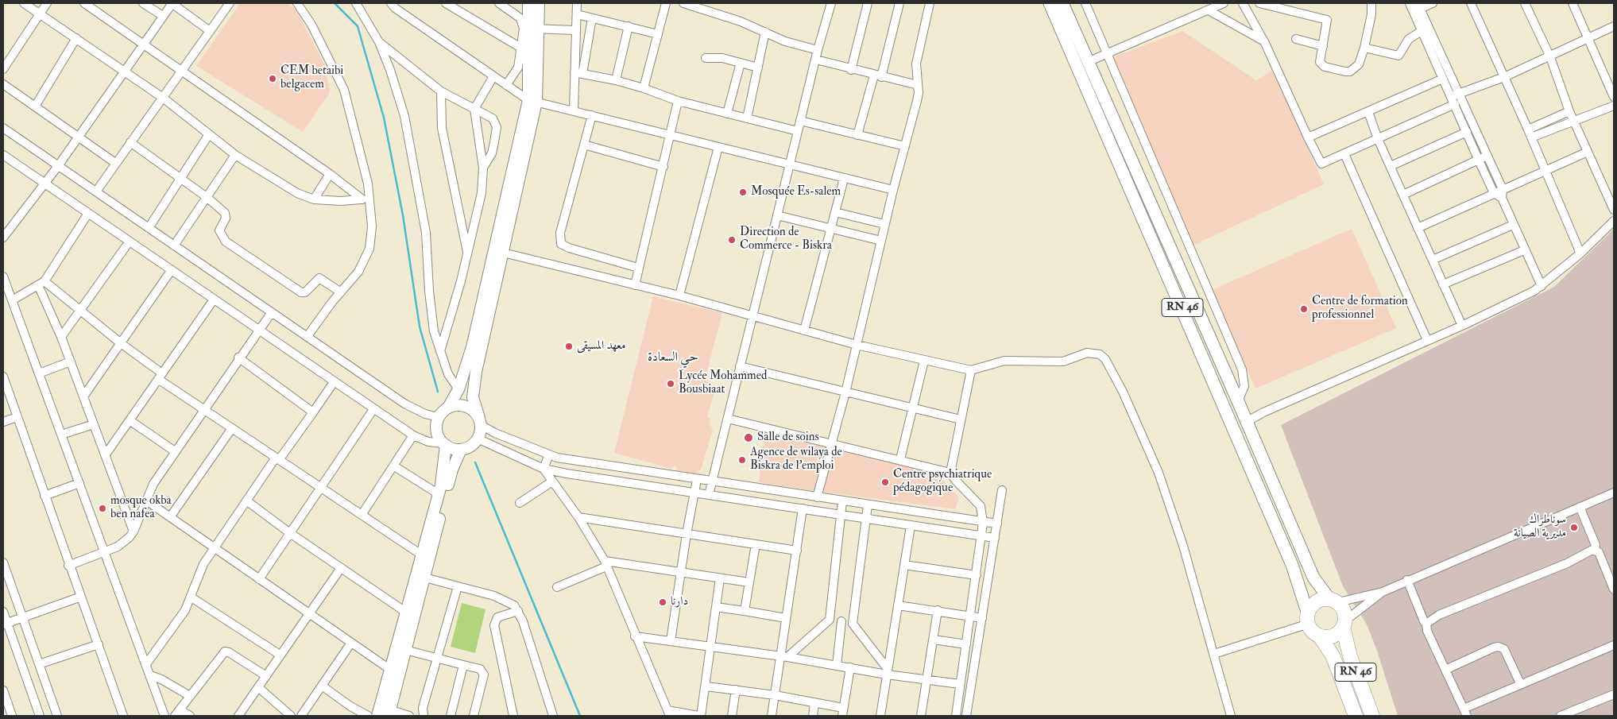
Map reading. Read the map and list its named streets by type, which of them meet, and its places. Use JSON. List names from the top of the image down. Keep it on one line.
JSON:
{"streets":{"highway":["RN 46"]},"districts":["حـي السعادة"],"places":["CEM betaibi belgacem","Mosquée Es-salem","Direction de Commerce - Biskra","Centre de formation professionnel","معهد المسيقى","Lycée Mohammed Bousbiaat","Salle de soins","Agence de wilaya de Biskra de l'emploi","Centre psychiatrique pédagogique","mosque okba ben nafea","سوناطراك مديرية الصيانة","دارنا"]}
